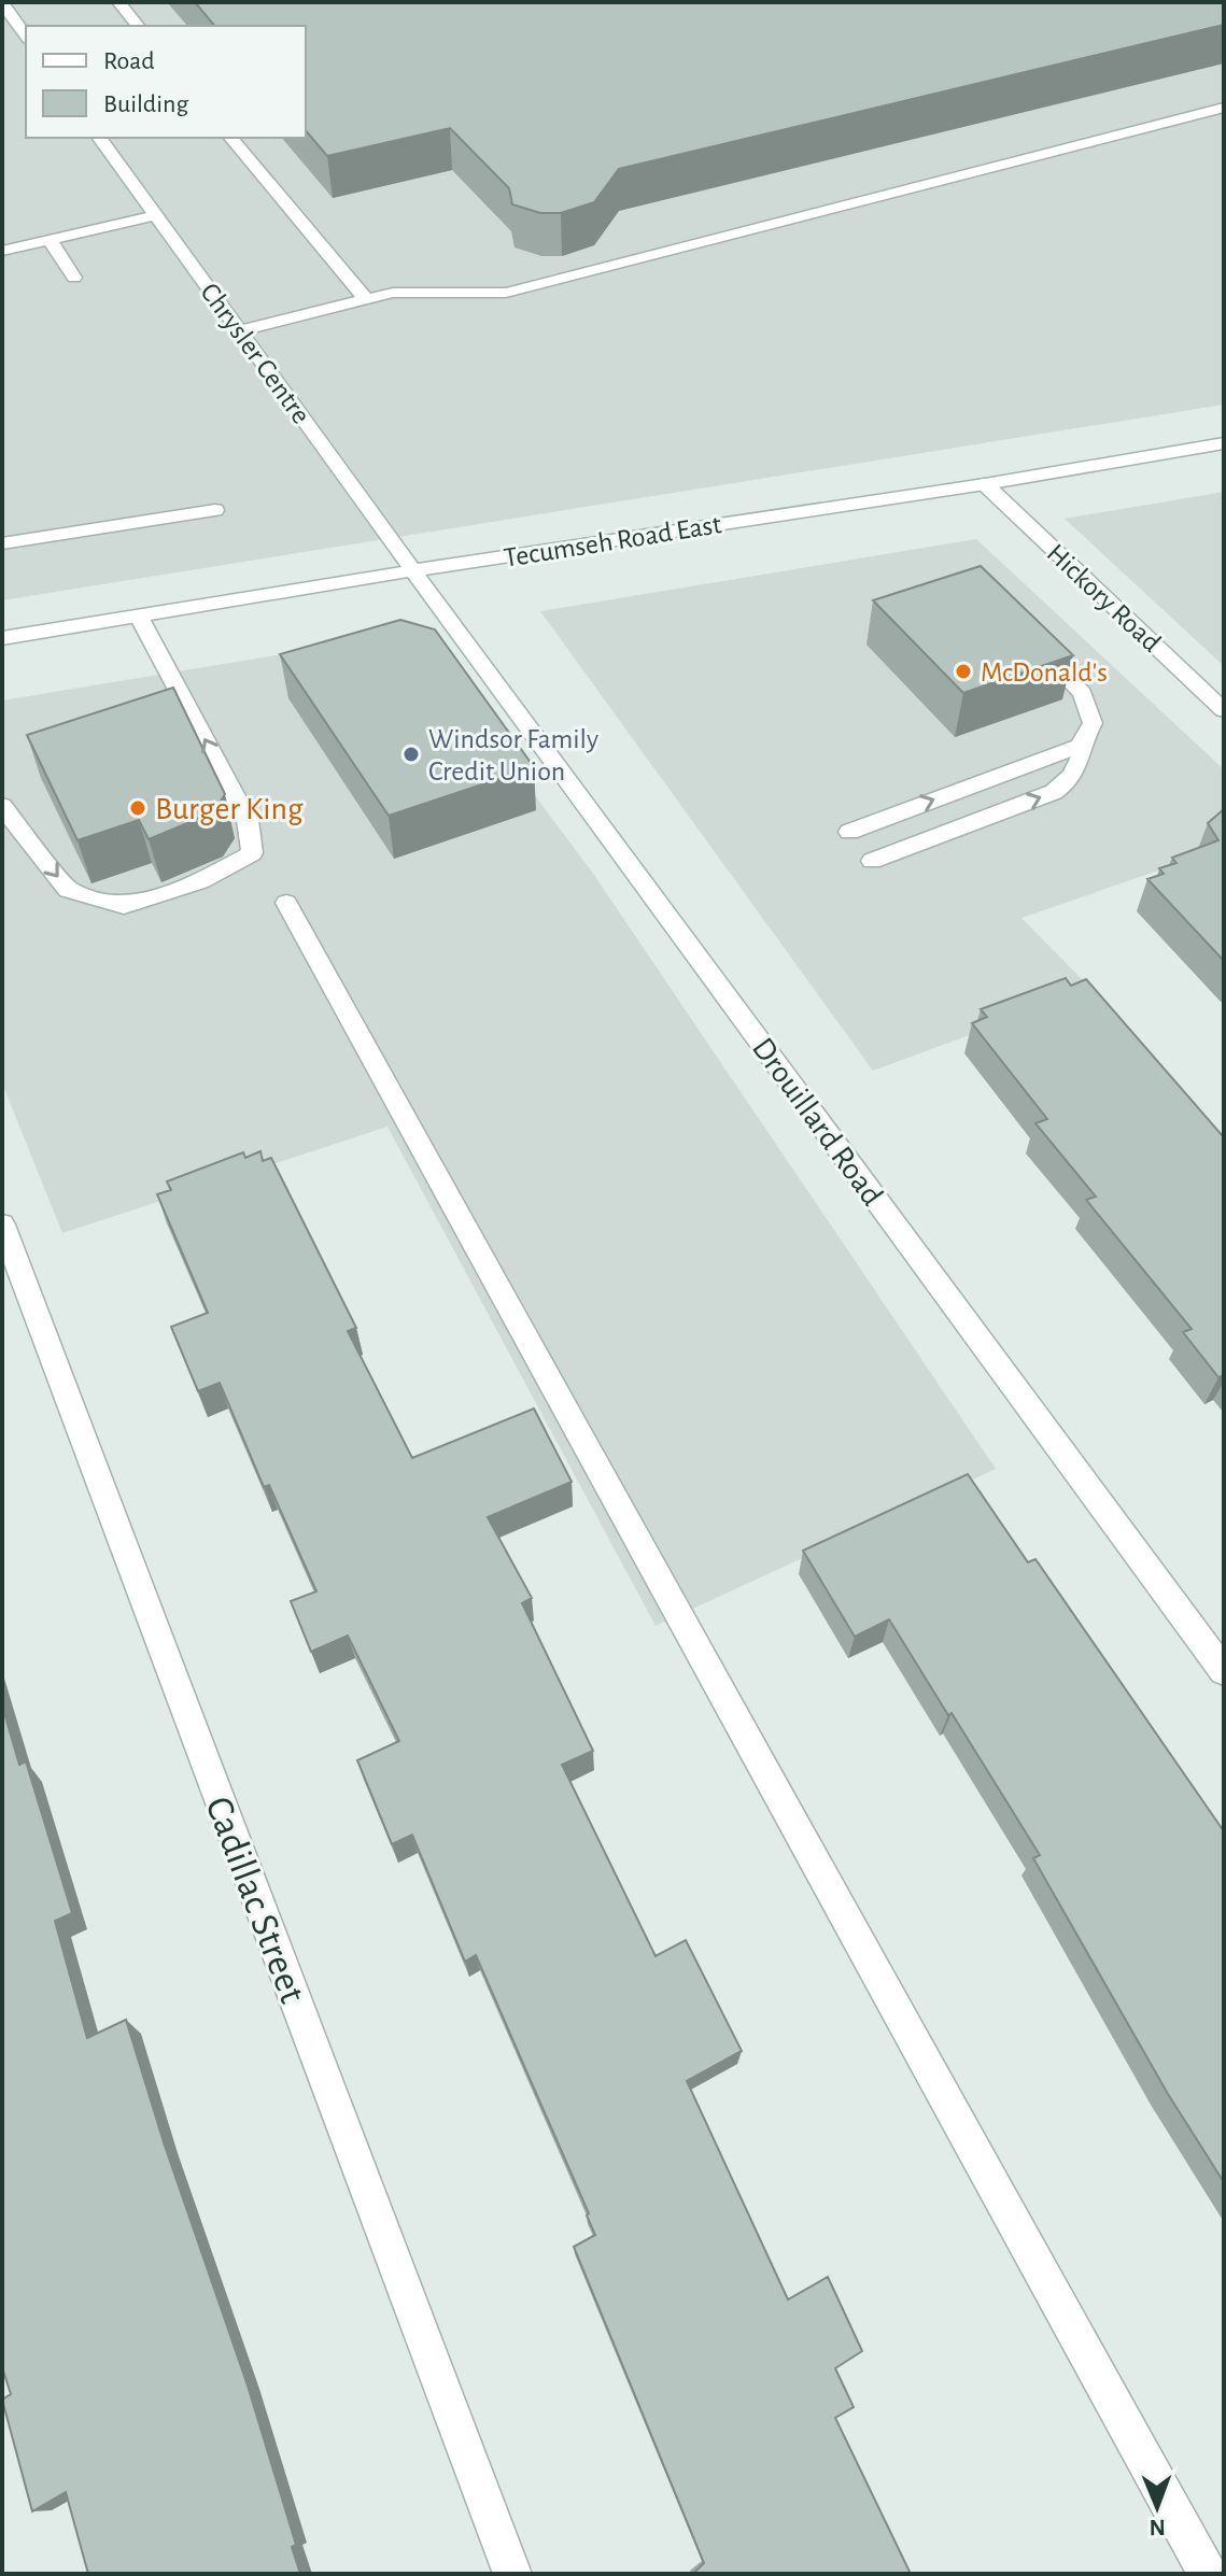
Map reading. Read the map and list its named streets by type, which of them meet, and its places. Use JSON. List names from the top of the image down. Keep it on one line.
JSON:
{"streets":{"street":["Chrysler Centre","Tecumseh Road East","Hickory Road","Drouillard Road","Cadillac Street"]},"crossings":[["Chrysler Centre","Tecumseh Road East"],["Chrysler Centre","Drouillard Road"],["Tecumseh Road East","Hickory Road"],["Tecumseh Road East","Drouillard Road"]],"places":["McDonald's","Windsor Family Credit Union","Burger King"],"legend":["Road","Building"],"north":"bottom"}
